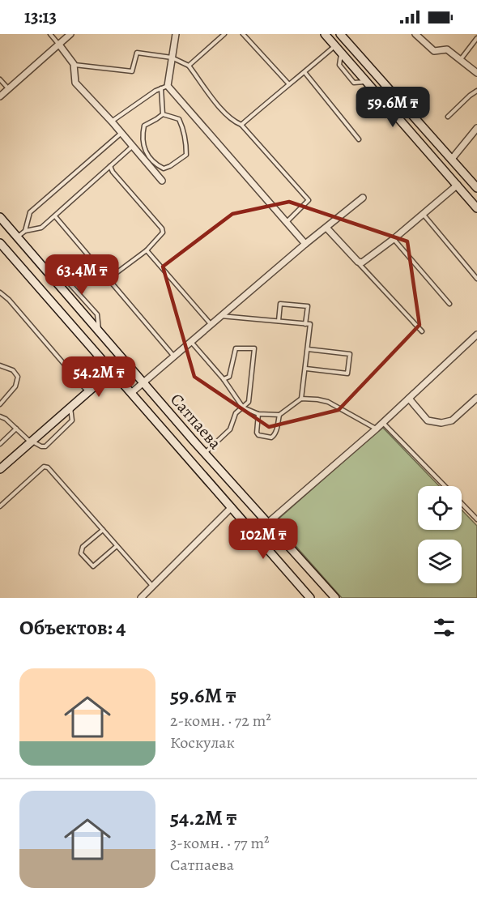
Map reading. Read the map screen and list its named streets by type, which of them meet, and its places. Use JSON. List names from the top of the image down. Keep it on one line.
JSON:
{"streets":{"street":["Сатпаева"]},"page":{"status":"13:13","price":["59.6M ₸","63.4M ₸","54.2M ₸","102M ₸"],"heading":"Объектов: 4","list":[{"name":"59.6M ₸","note":"2-комн. · 72 m² · Коскулак"},{"name":"54.2M ₸","note":"3-комн. · 77 m² · Сатпаева"}]}}
